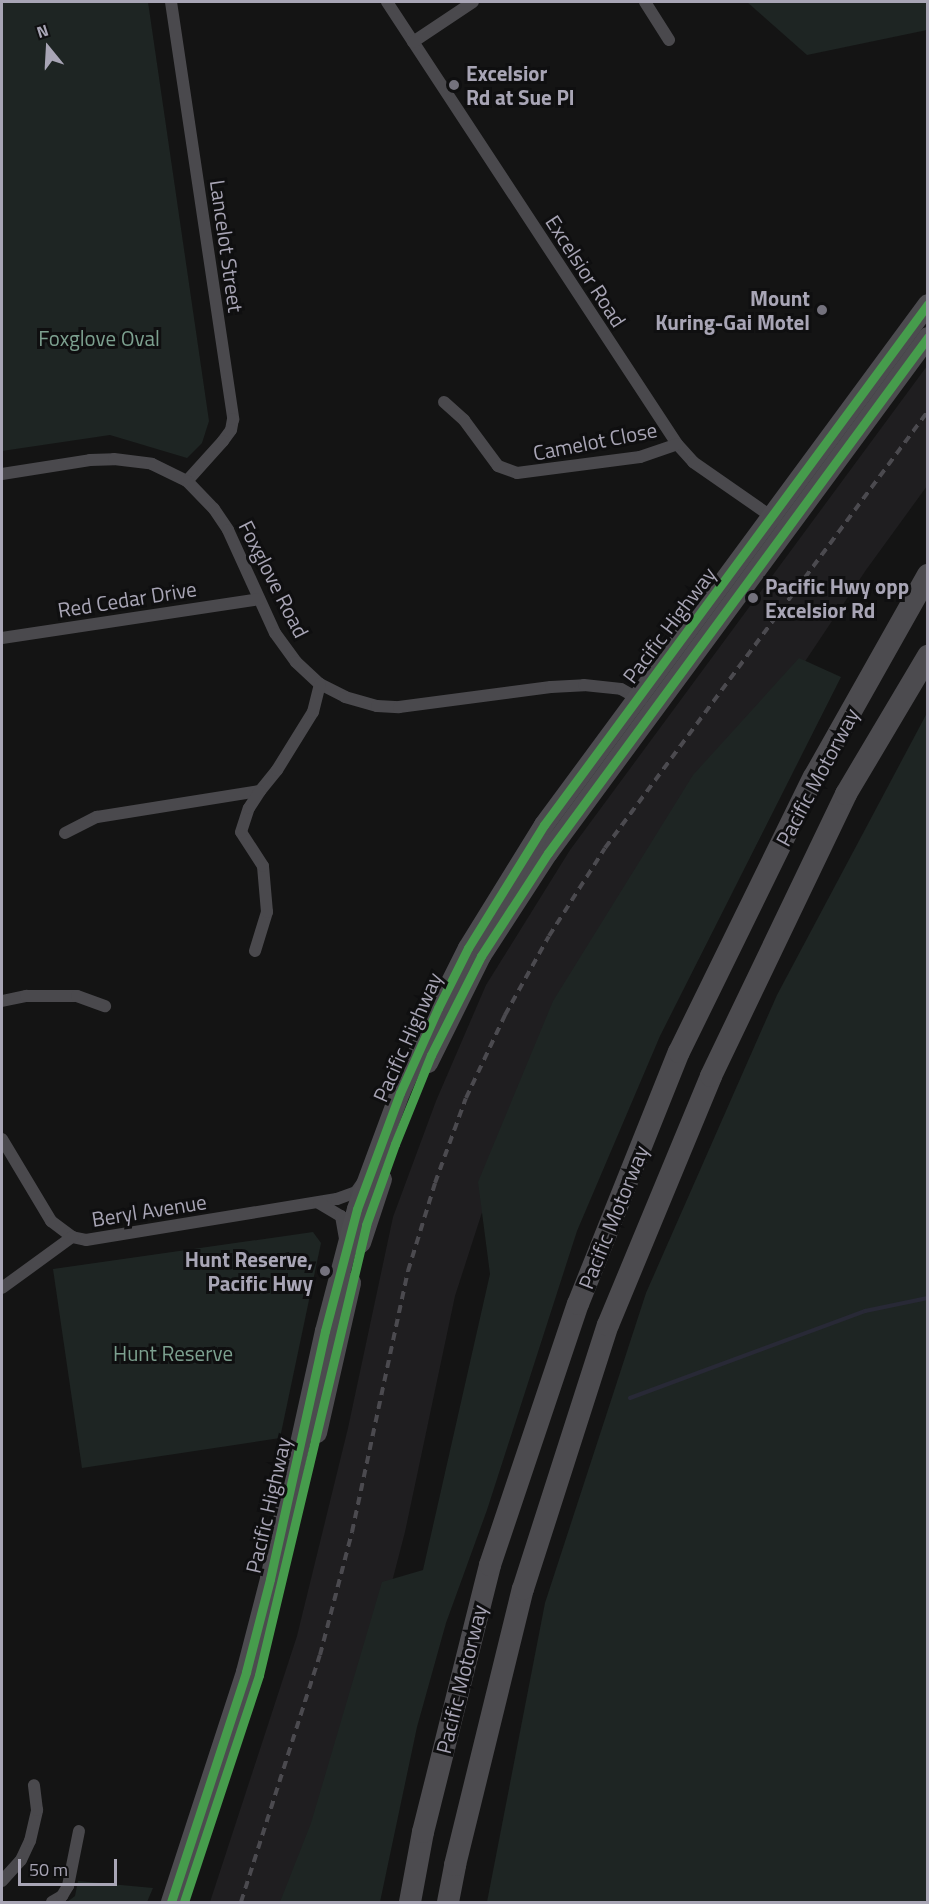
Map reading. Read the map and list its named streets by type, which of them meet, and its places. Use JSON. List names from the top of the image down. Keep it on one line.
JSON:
{"streets":{"highway":["Pacific Motorway"],"main road":["Pacific Highway"],"street":["Lancelot Street","Excelsior Road","Camelot Close","Foxglove Road","Red Cedar Drive","Beryl Avenue"]},"crossings":[["Lancelot Street","Foxglove Road"],["Excelsior Road","Camelot Close"],["Excelsior Road","Pacific Highway"],["Foxglove Road","Red Cedar Drive"],["Foxglove Road","Pacific Highway"],["Pacific Highway","Beryl Avenue"]],"parks":["Foxglove Oval","Hunt Reserve"],"places":["Excelsior Rd at Sue Pl","Mount Kuring-Gai Motel","Pacific Hwy opp Excelsior Rd","Hunt Reserve, Pacific Hwy"],"scale_bar":"50 m","north":"top"}
